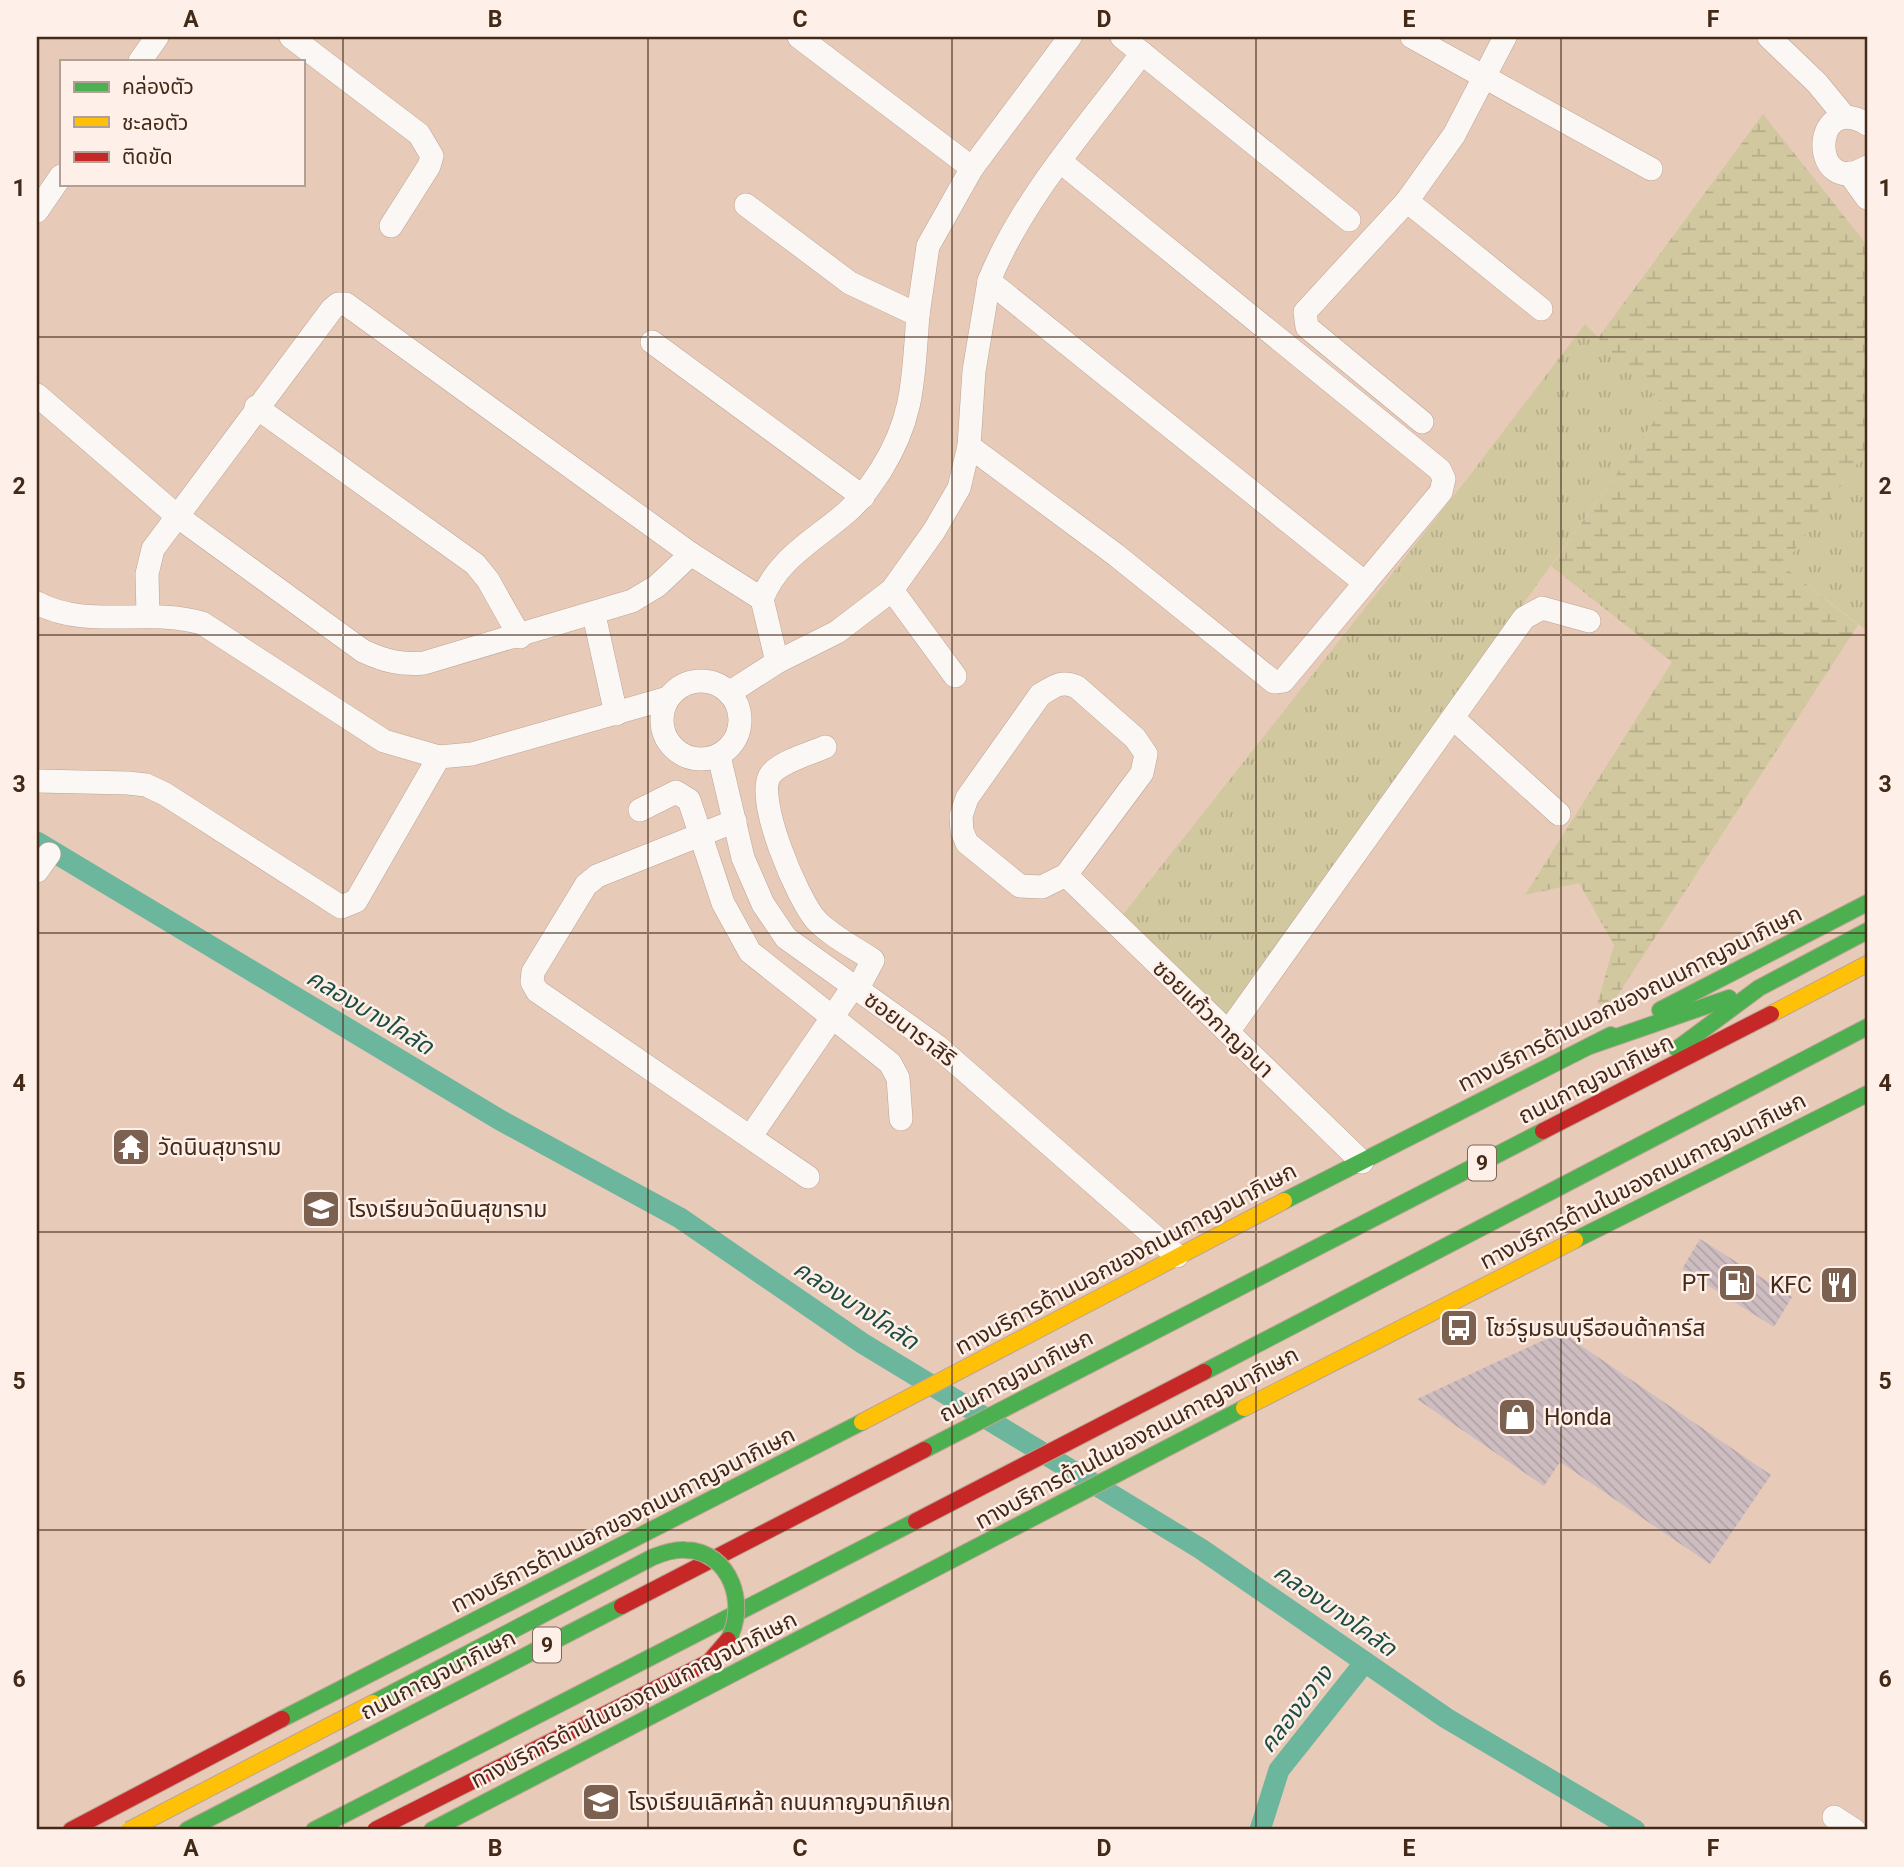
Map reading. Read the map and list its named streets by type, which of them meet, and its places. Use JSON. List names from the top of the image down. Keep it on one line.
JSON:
{"streets":{"main road":["ทางบริการด้านนอกของถนนกาญจนาภิเษก","ถนนกาญจนาภิเษก","9","ทางบริการด้านในของถนนกาญจนาภิเษก"],"street":["ซอยแก้วกาญจนา","ซอยนาราสิริ"]},"crossings":[["ทางบริการด้านนอกของถนนกาญจนาภิเษก","ซอยแก้วกาญจนา"],["ทางบริการด้านนอกของถนนกาญจนาภิเษก","ซอยนาราสิริ"]],"water":["คลองบางโคลัด","คลองขวาง"],"places":{"temple":["วัดนินสุขาราม"],"school or university":["โรงเรียนวัดนินสุขาราม","โรงเรียนเลิศหล้า ถนนกาญจนาภิเษก"],"fuel station":["PT"],"restaurant":["KFC"],"bus stop":["โชว์รูมธนบุรีฮอนด้าคาร์ส"],"shop":["Honda"]},"legend":["คล่องตัว","ชะลอตัว","ติดขัด"],"grid":{"columns":["A","B","C","D","E","F"],"rows":["1","2","3","4","5","6"]}}
